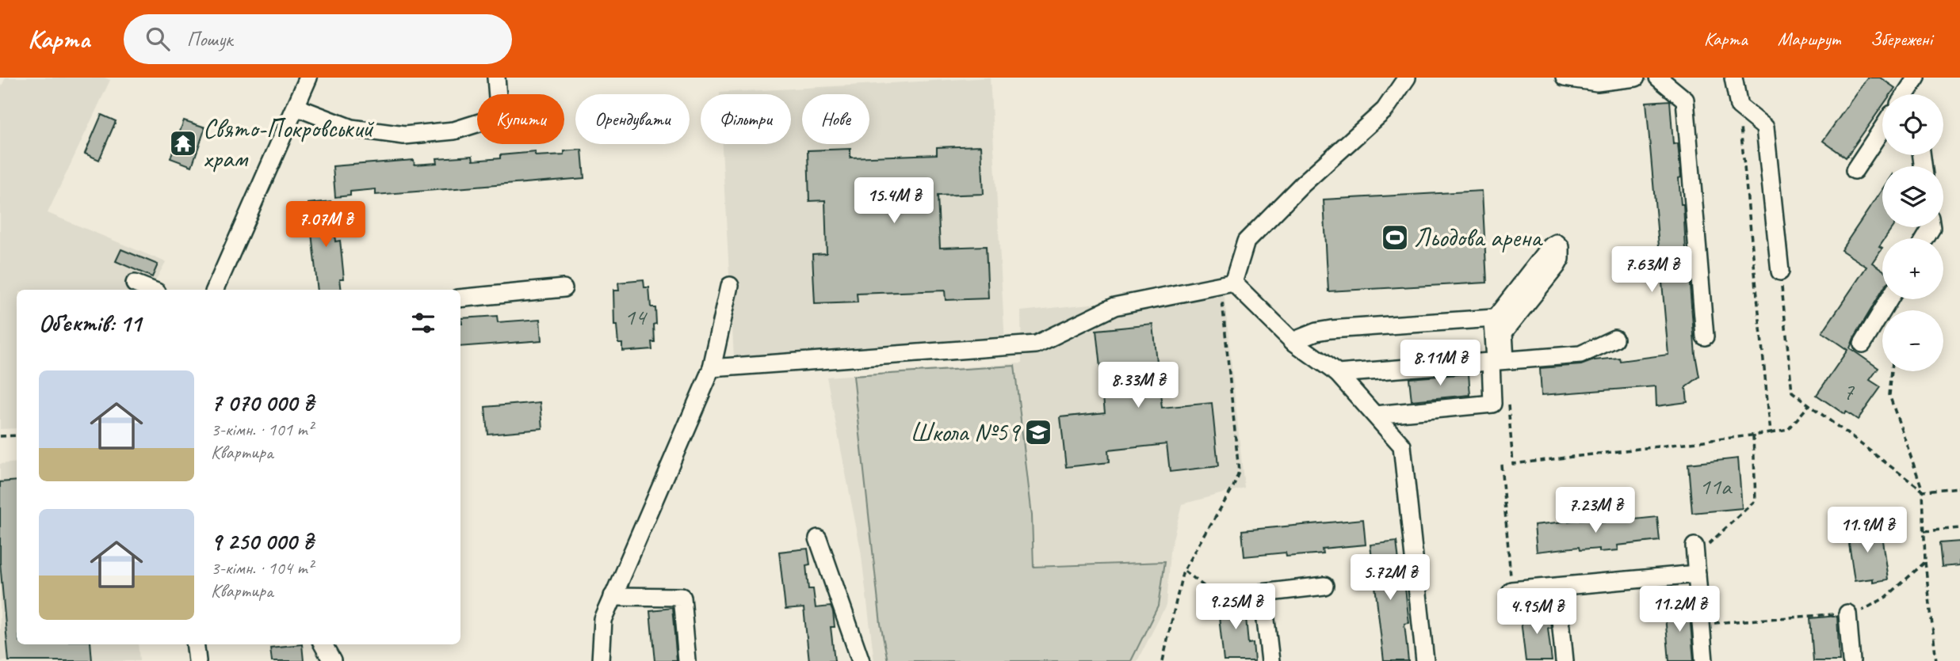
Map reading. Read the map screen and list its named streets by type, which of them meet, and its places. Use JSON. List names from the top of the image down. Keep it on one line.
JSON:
{"places":{"temple":["Свято-Покровський храм"],"sports":["Льодова арена"],"school or university":["Школа №59"]},"house_numbers":["14","7","11а"],"page":{"header":"Карта","search":"Пошук","nav":["Карта","Маршрут","Збережені"],"map_buttons":["+","−"],"chip":["Купити","Орендувати","Фільтри","Нове"],"price":["15.4M ₴","7.07M ₴","7.63M ₴","8.11M ₴","8.33M ₴","7.23M ₴","11.9M ₴","5.72M ₴","9.25M ₴","11.2M ₴","4.95M ₴"],"heading":"Об’єктів: 11","list":[{"name":"7 070 000 ₴","note":"3-кімн. · 101 m² · Квартира"},{"name":"9 250 000 ₴","note":"3-кімн. · 104 m² · Квартира"}]}}
